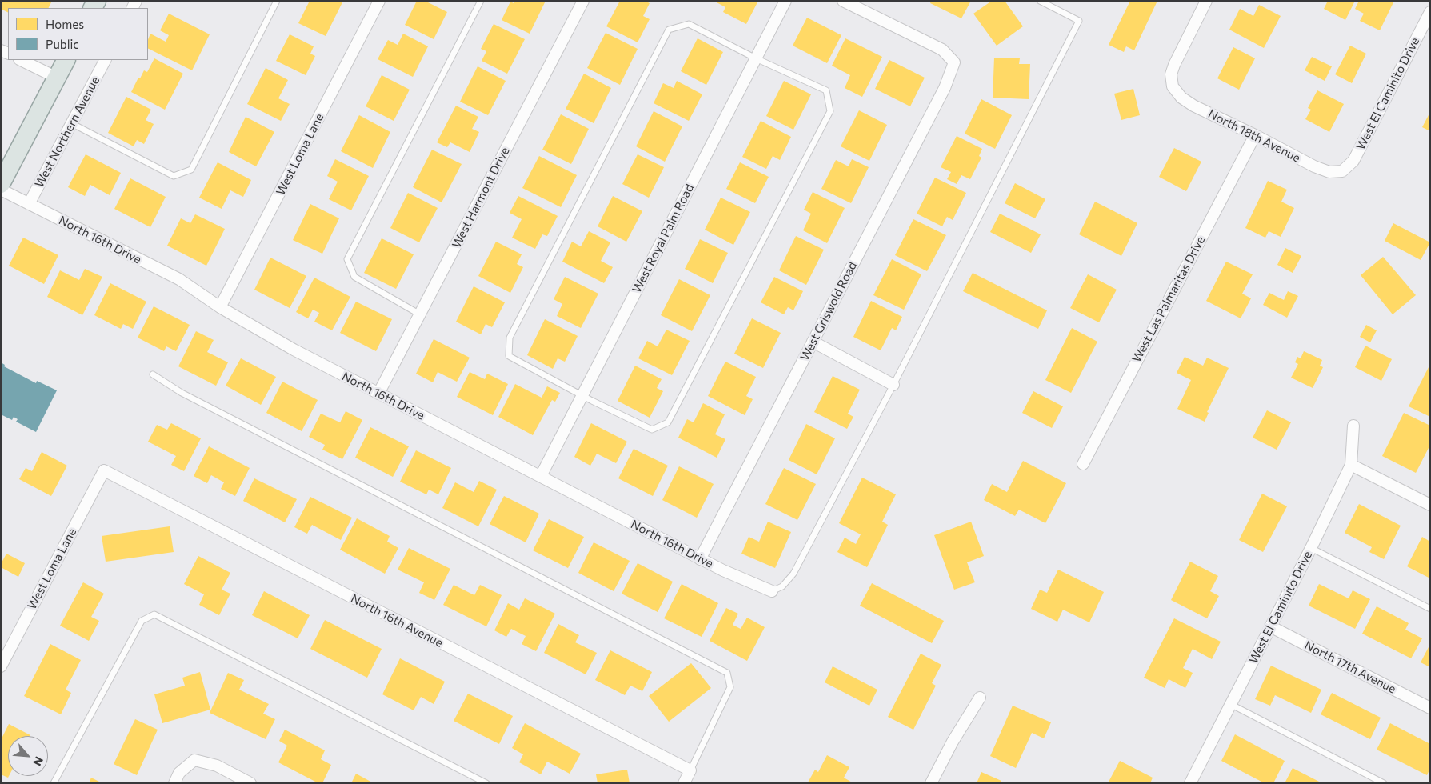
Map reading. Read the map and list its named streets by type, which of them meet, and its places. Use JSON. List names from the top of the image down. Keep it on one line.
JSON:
{"streets":{"street":["West El Caminito Drive","West Northern Avenue","North 18th Avenue","West Loma Lane","West Harmont Drive","West Royal Palm Road","North 16th Drive","West Las Palmaritas Drive","West Griswold Road","North 16th Avenue","North 17th Avenue"]},"crossings":[["West El Caminito Drive","North 18th Avenue"],["West El Caminito Drive","North 17th Avenue"],["West Northern Avenue","North 16th Drive"],["North 18th Avenue","West Las Palmaritas Drive"],["West Loma Lane","North 16th Drive"],["West Loma Lane","North 16th Avenue"],["West Harmont Drive","North 16th Drive"],["West Royal Palm Road","North 16th Drive"],["North 16th Drive","West Griswold Road"]],"legend":["Homes","Public"],"north":"bottom right"}
